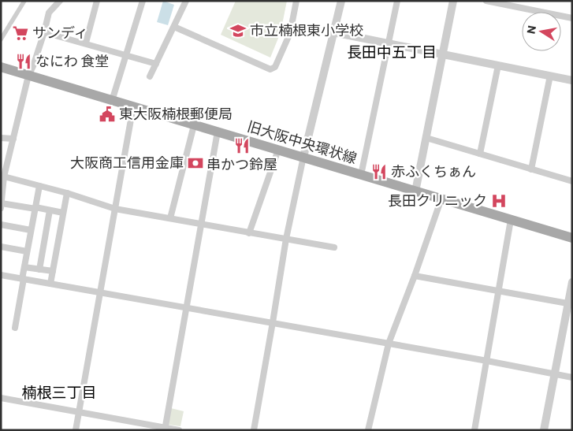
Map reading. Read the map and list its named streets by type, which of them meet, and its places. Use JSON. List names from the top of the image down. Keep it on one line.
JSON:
{"streets":{"main road":["旧大阪中央環状線"]},"districts":["長田中五丁目","楠根三丁目"],"places":{"school or university":["市立楠根東小学校"],"supermarket":["サンディ"],"restaurant":["なにわ 食堂","串かつ鈴屋","赤ふくちぁん"],"public building":["東大阪楠根郵便局"],"bank":["大阪商工信用金庫"],"hospital":["長田クリニック"]},"north":"left"}
